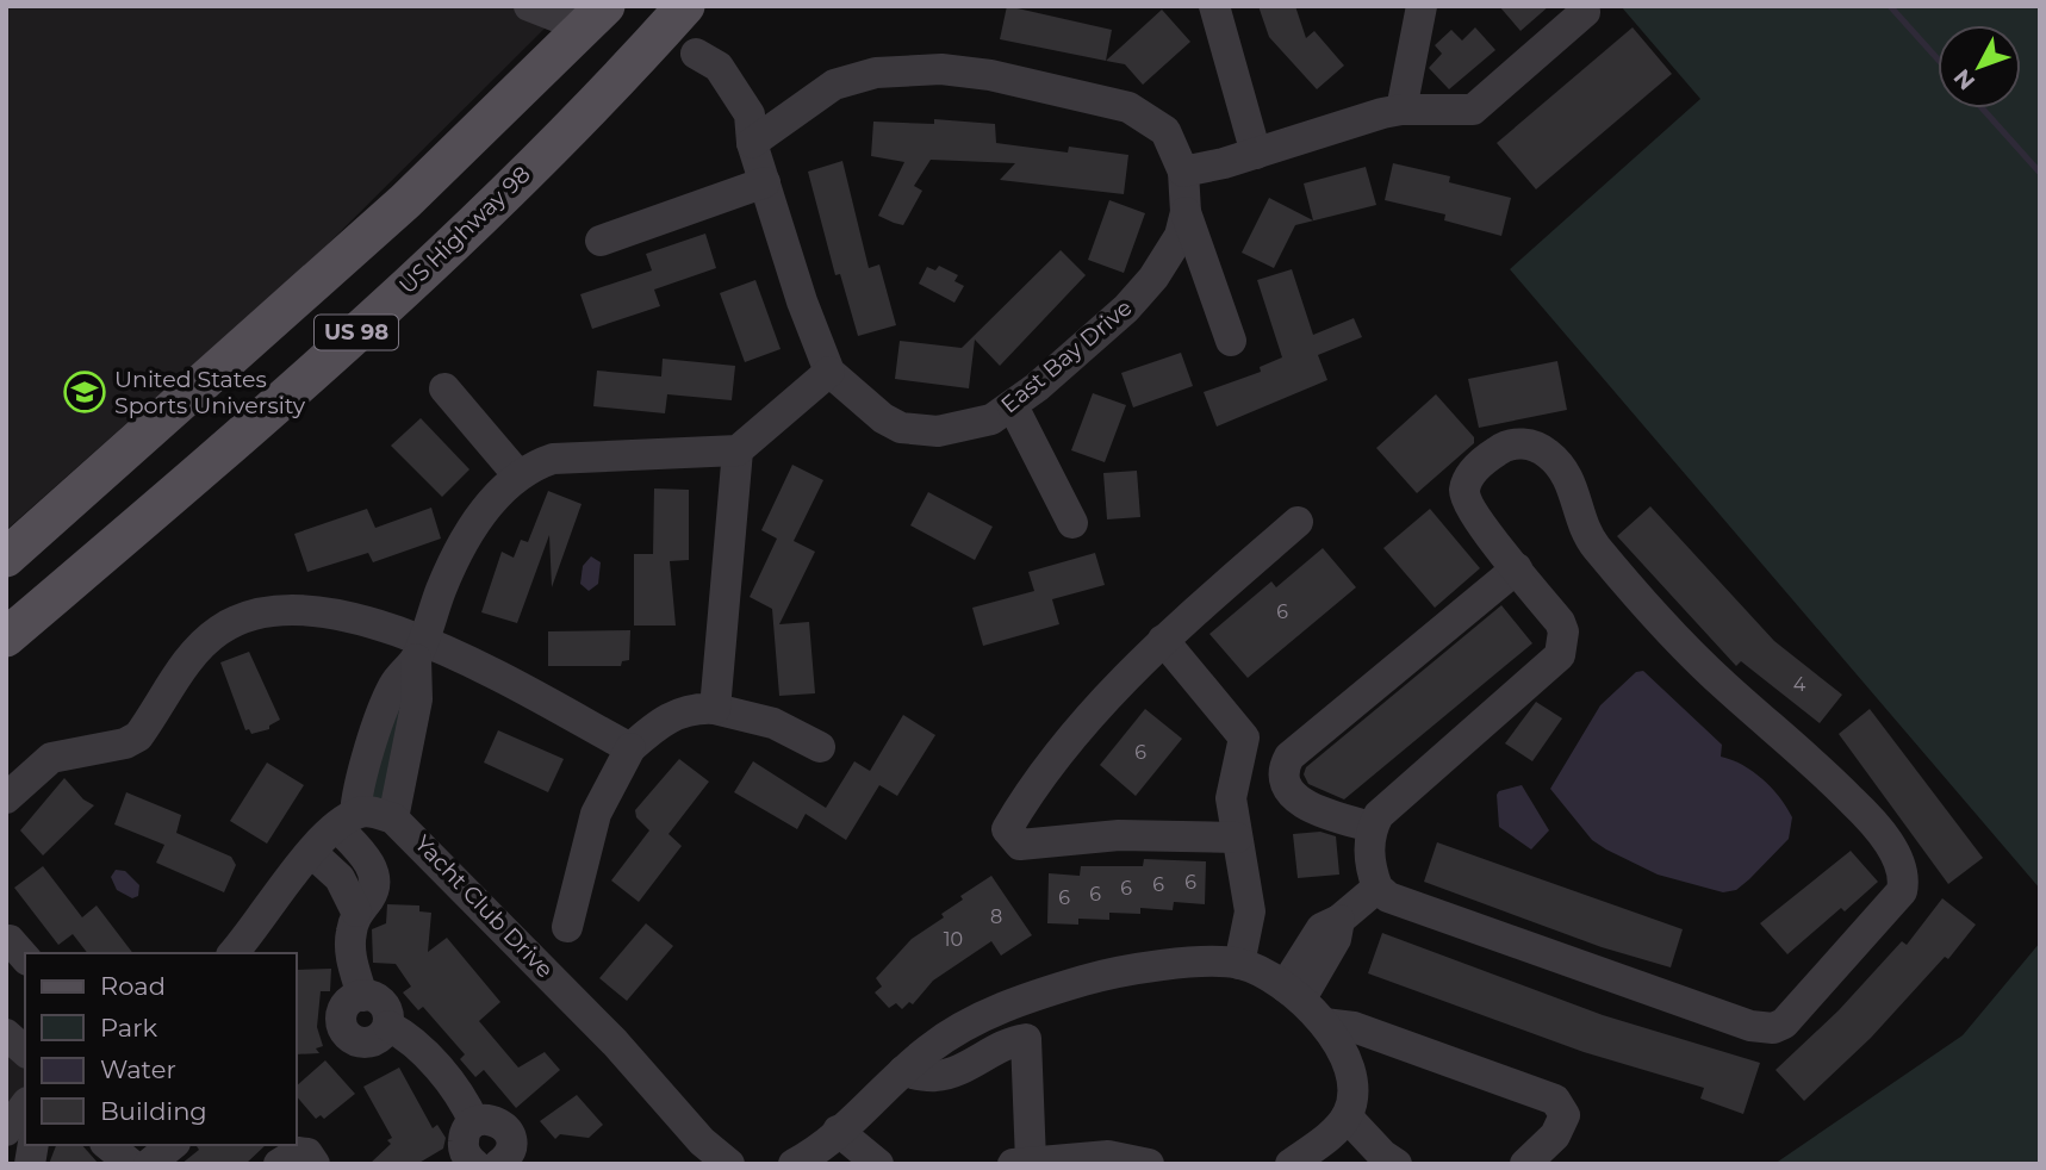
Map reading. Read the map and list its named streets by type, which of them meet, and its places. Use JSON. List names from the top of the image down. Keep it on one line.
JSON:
{"streets":{"main road":["US Highway 98","US 98"],"street":["East Bay Drive","Yacht Club Drive"]},"places":{"school or university":["United States Sports University"]},"house_numbers":["6","4","6","6","6","6","6","6","8","10"],"legend":["Road","Park","Water","Building"],"north":"bottom left"}
